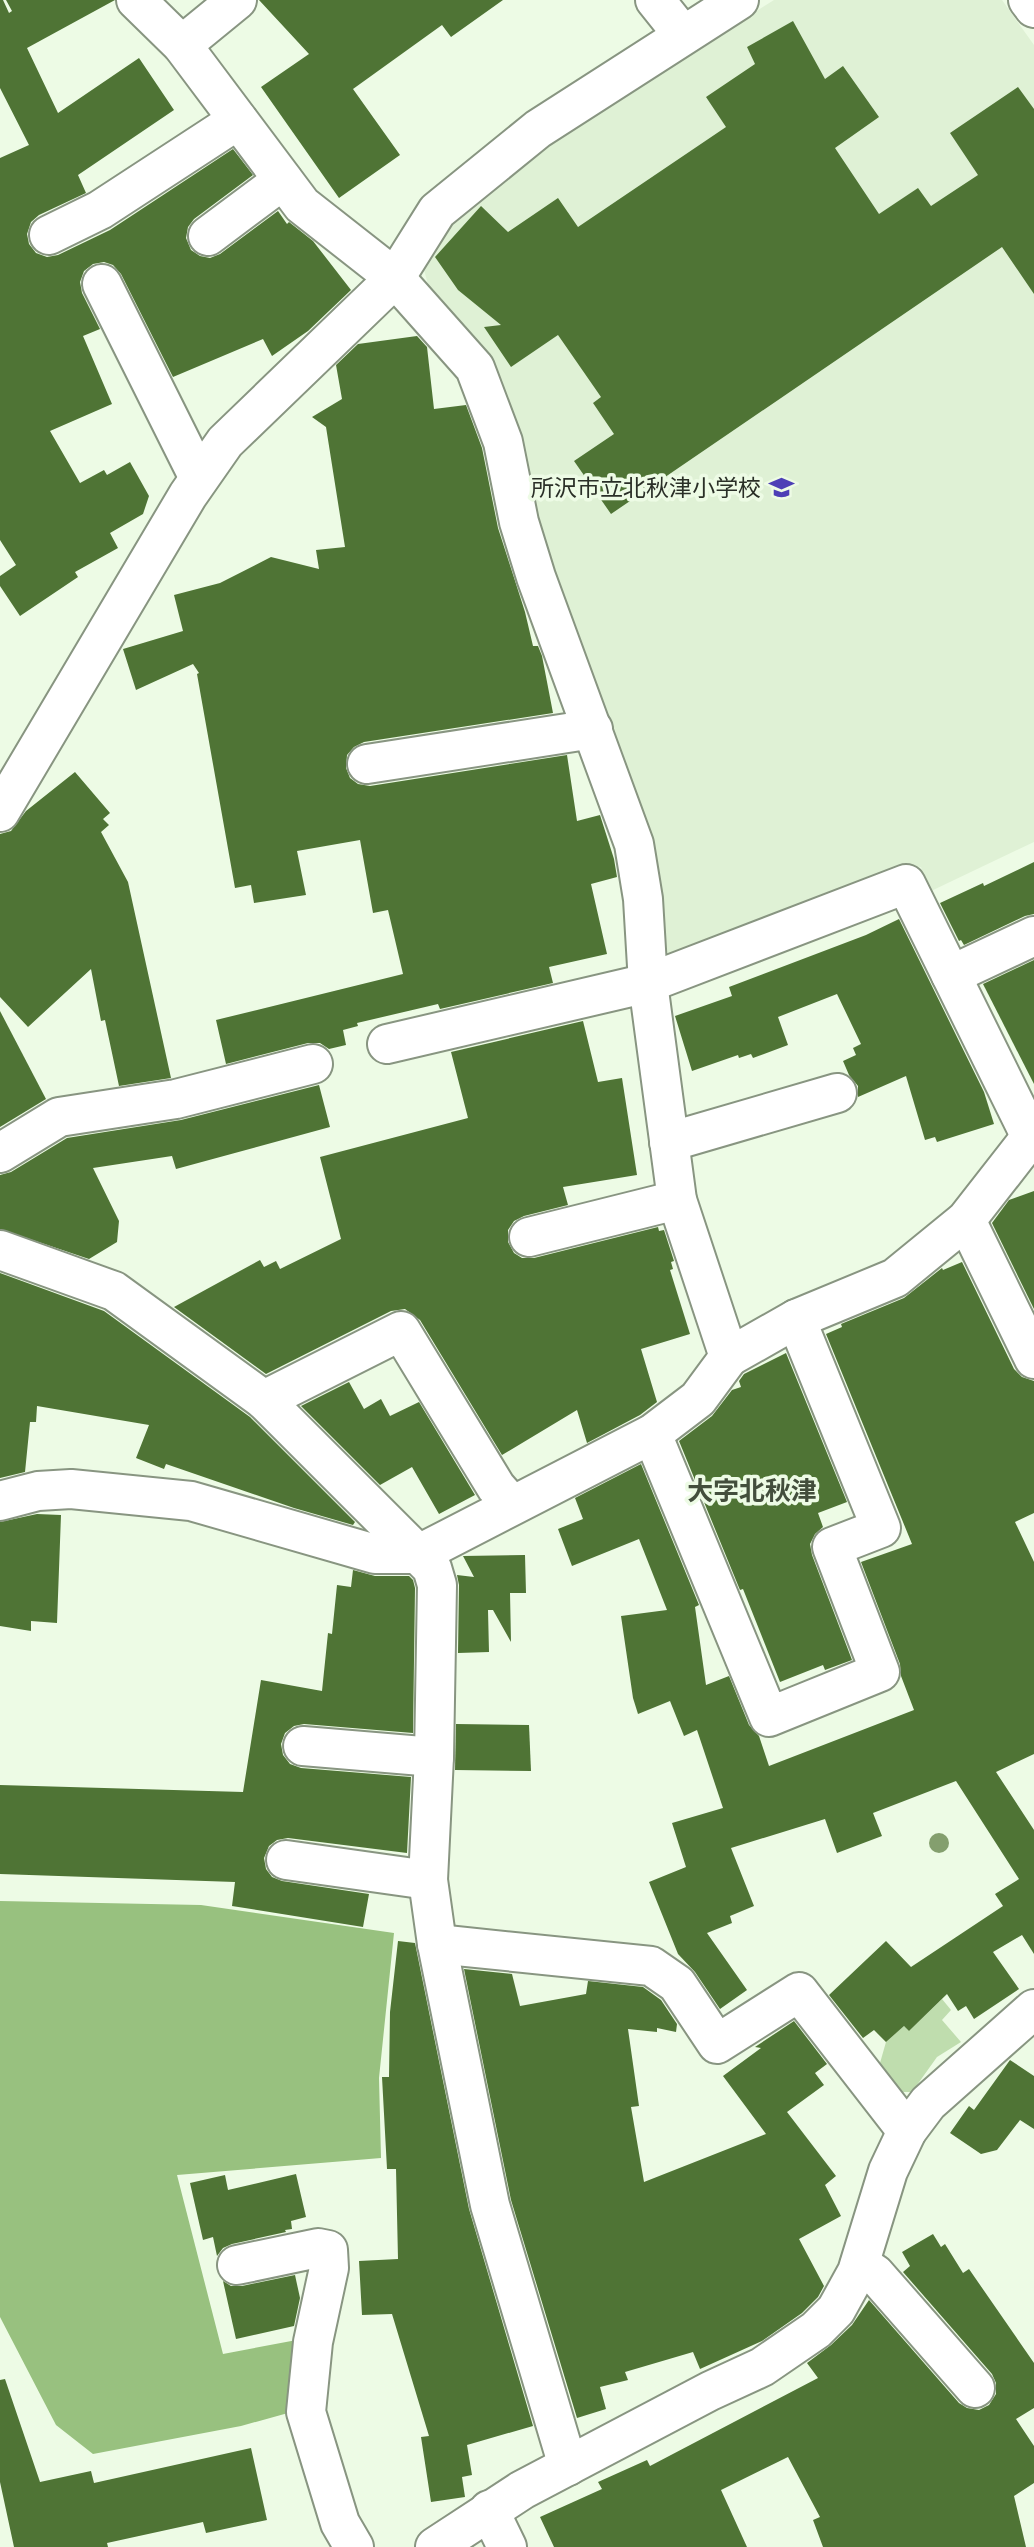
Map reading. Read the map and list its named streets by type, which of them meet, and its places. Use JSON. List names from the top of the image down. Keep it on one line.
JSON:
{"districts":["大字北秋津"],"places":{"school or university":["所沢市立北秋津小学校"]}}
